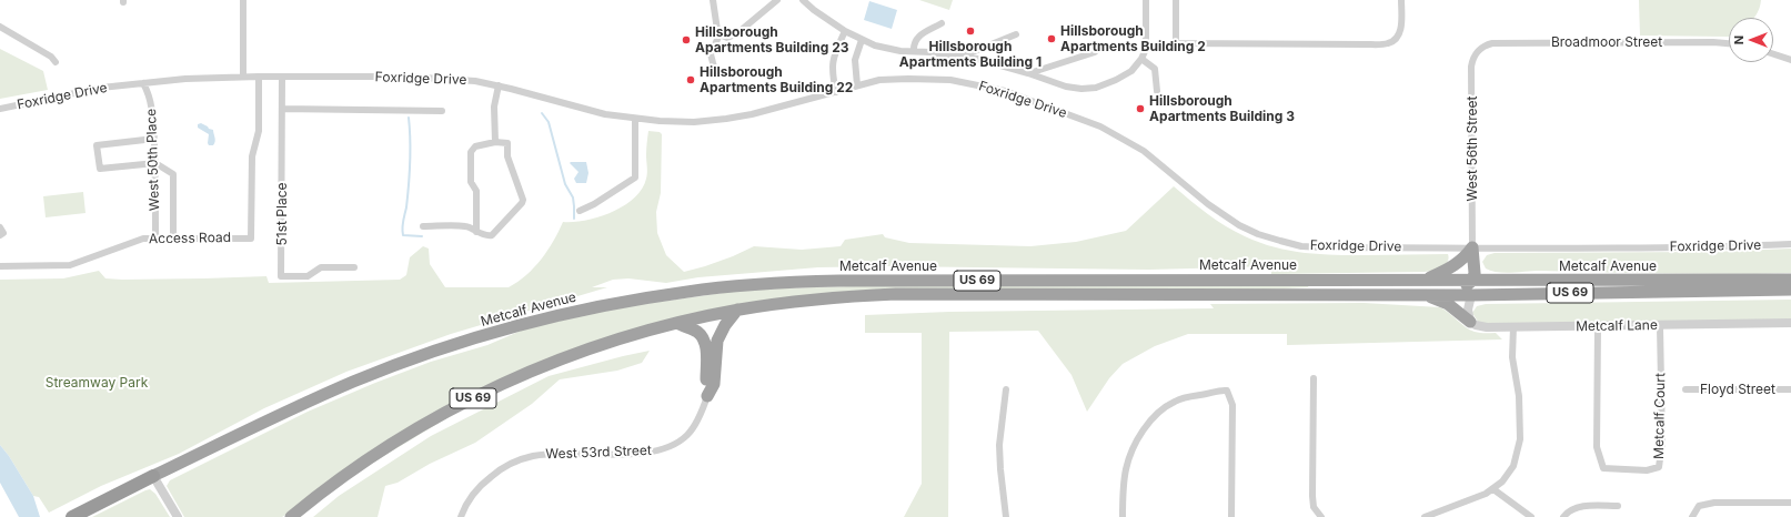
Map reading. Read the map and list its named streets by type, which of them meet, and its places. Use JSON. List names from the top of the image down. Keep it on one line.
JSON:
{"streets":{"highway":["Metcalf Avenue","US 69"],"street":["Broadmoor Street","Foxridge Drive","West 56th Street","West 50th Place","51st Place","Access Road","Metcalf Lane","Floyd Street","Metcalf Court","West 53rd Street"]},"crossings":[["Broadmoor Street","West 56th Street"],["Foxridge Drive","West 56th Street"],["Foxridge Drive","West 50th Place"],["Foxridge Drive","51st Place"],["Foxridge Drive","Access Road"],["West 50th Place","Access Road"],["Metcalf Avenue","US 69"],["Metcalf Lane","Metcalf Court"]],"parks":["Streamway Park"],"places":["Hillsborough Apartments Building 1","Hillsborough Apartments Building 2","Hillsborough Apartments Building 23","Hillsborough Apartments Building 22","Hillsborough Apartments Building 3"],"north":"left"}
